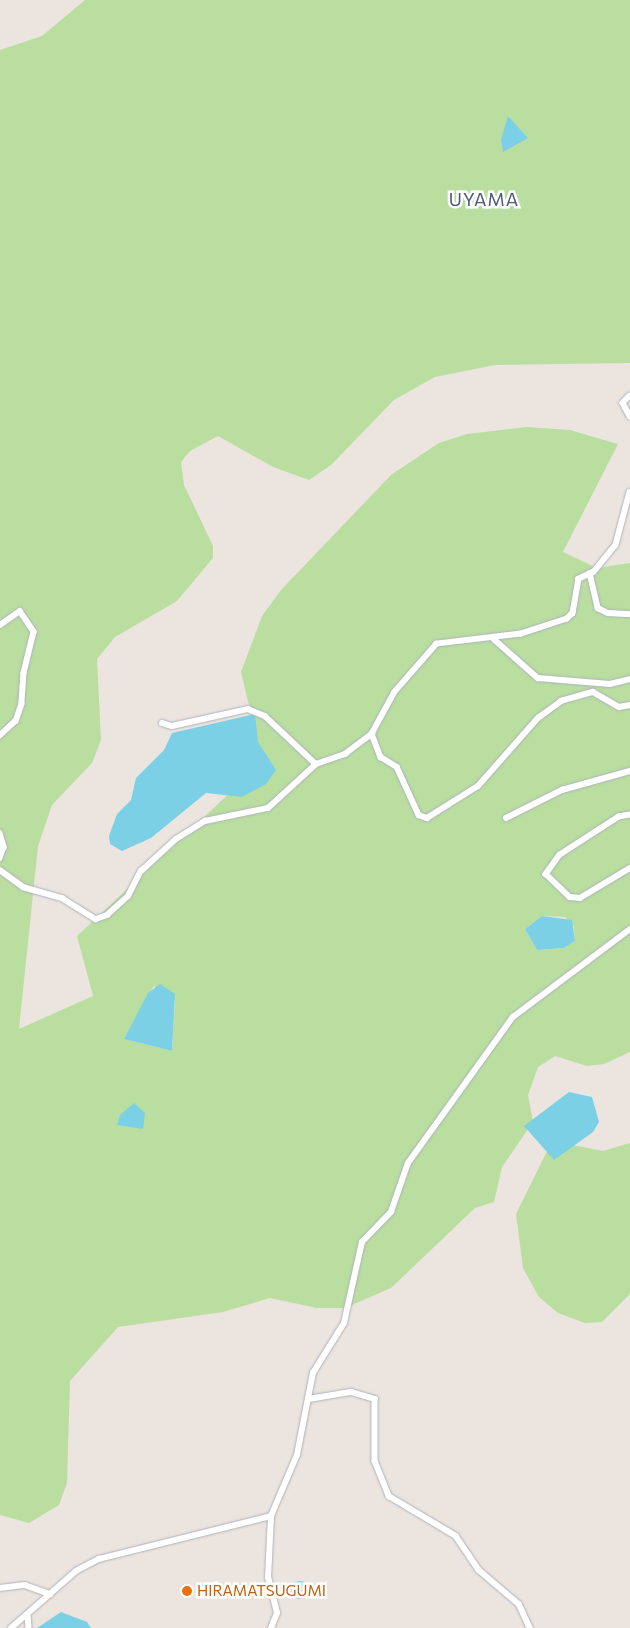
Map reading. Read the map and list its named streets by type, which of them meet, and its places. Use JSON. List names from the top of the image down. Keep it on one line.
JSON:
{"districts":["UYAMA"],"places":["HIRAMATSUGUMI"]}
